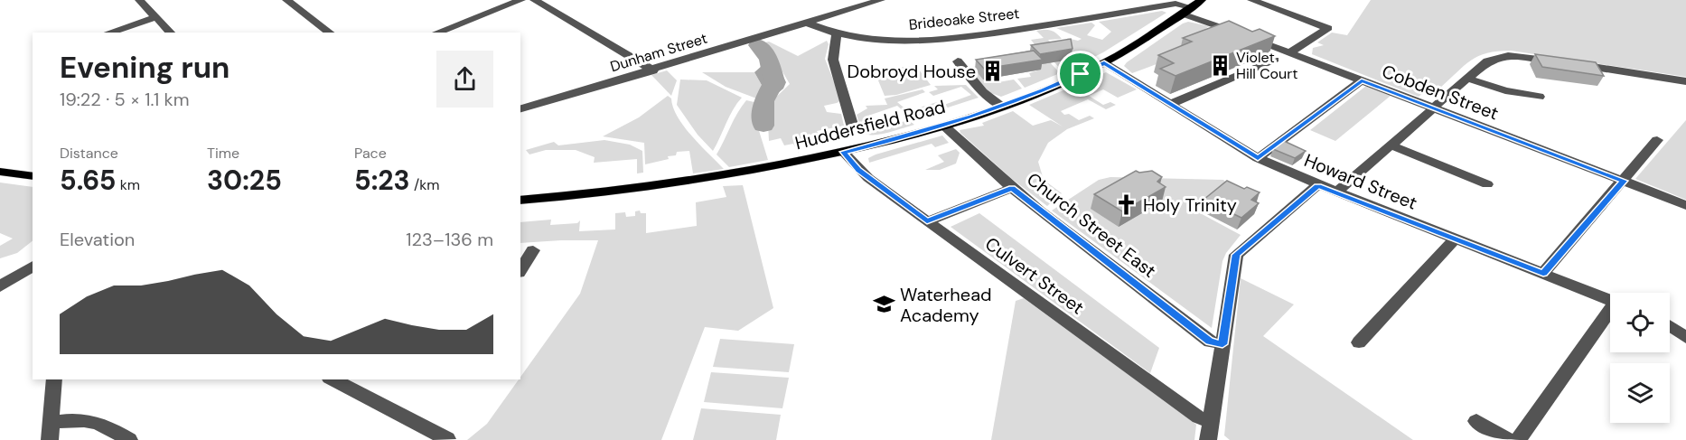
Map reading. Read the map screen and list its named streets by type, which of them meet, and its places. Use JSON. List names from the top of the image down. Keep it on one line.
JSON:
{"streets":{"main road":["Huddersfield Road"],"street":["Brideoake Street","Dunham Street","Cobden Street","Howard Street","Church Street East","Culvert Street"]},"crossings":[["Brideoake Street","Dunham Street"],["Brideoake Street","Cobden Street"],["Brideoake Street","Huddersfield Road"],["Cobden Street","Huddersfield Road"],["Huddersfield Road","Howard Street"],["Huddersfield Road","Church Street East"],["Huddersfield Road","Culvert Street"]],"places":{"building":["Violet Hill Court","Dobroyd House"],"church":["Holy Trinity"],"school or university":["Waterhead Academy"]},"page":{"heading":["Evening run","19:22 · 5 × 1.1 km"],"stats":[["Distance","5.65 km"],["Time","30:25"],["Pace","5:23 /km"]],"chart":["Elevation","123–136 m"]}}
